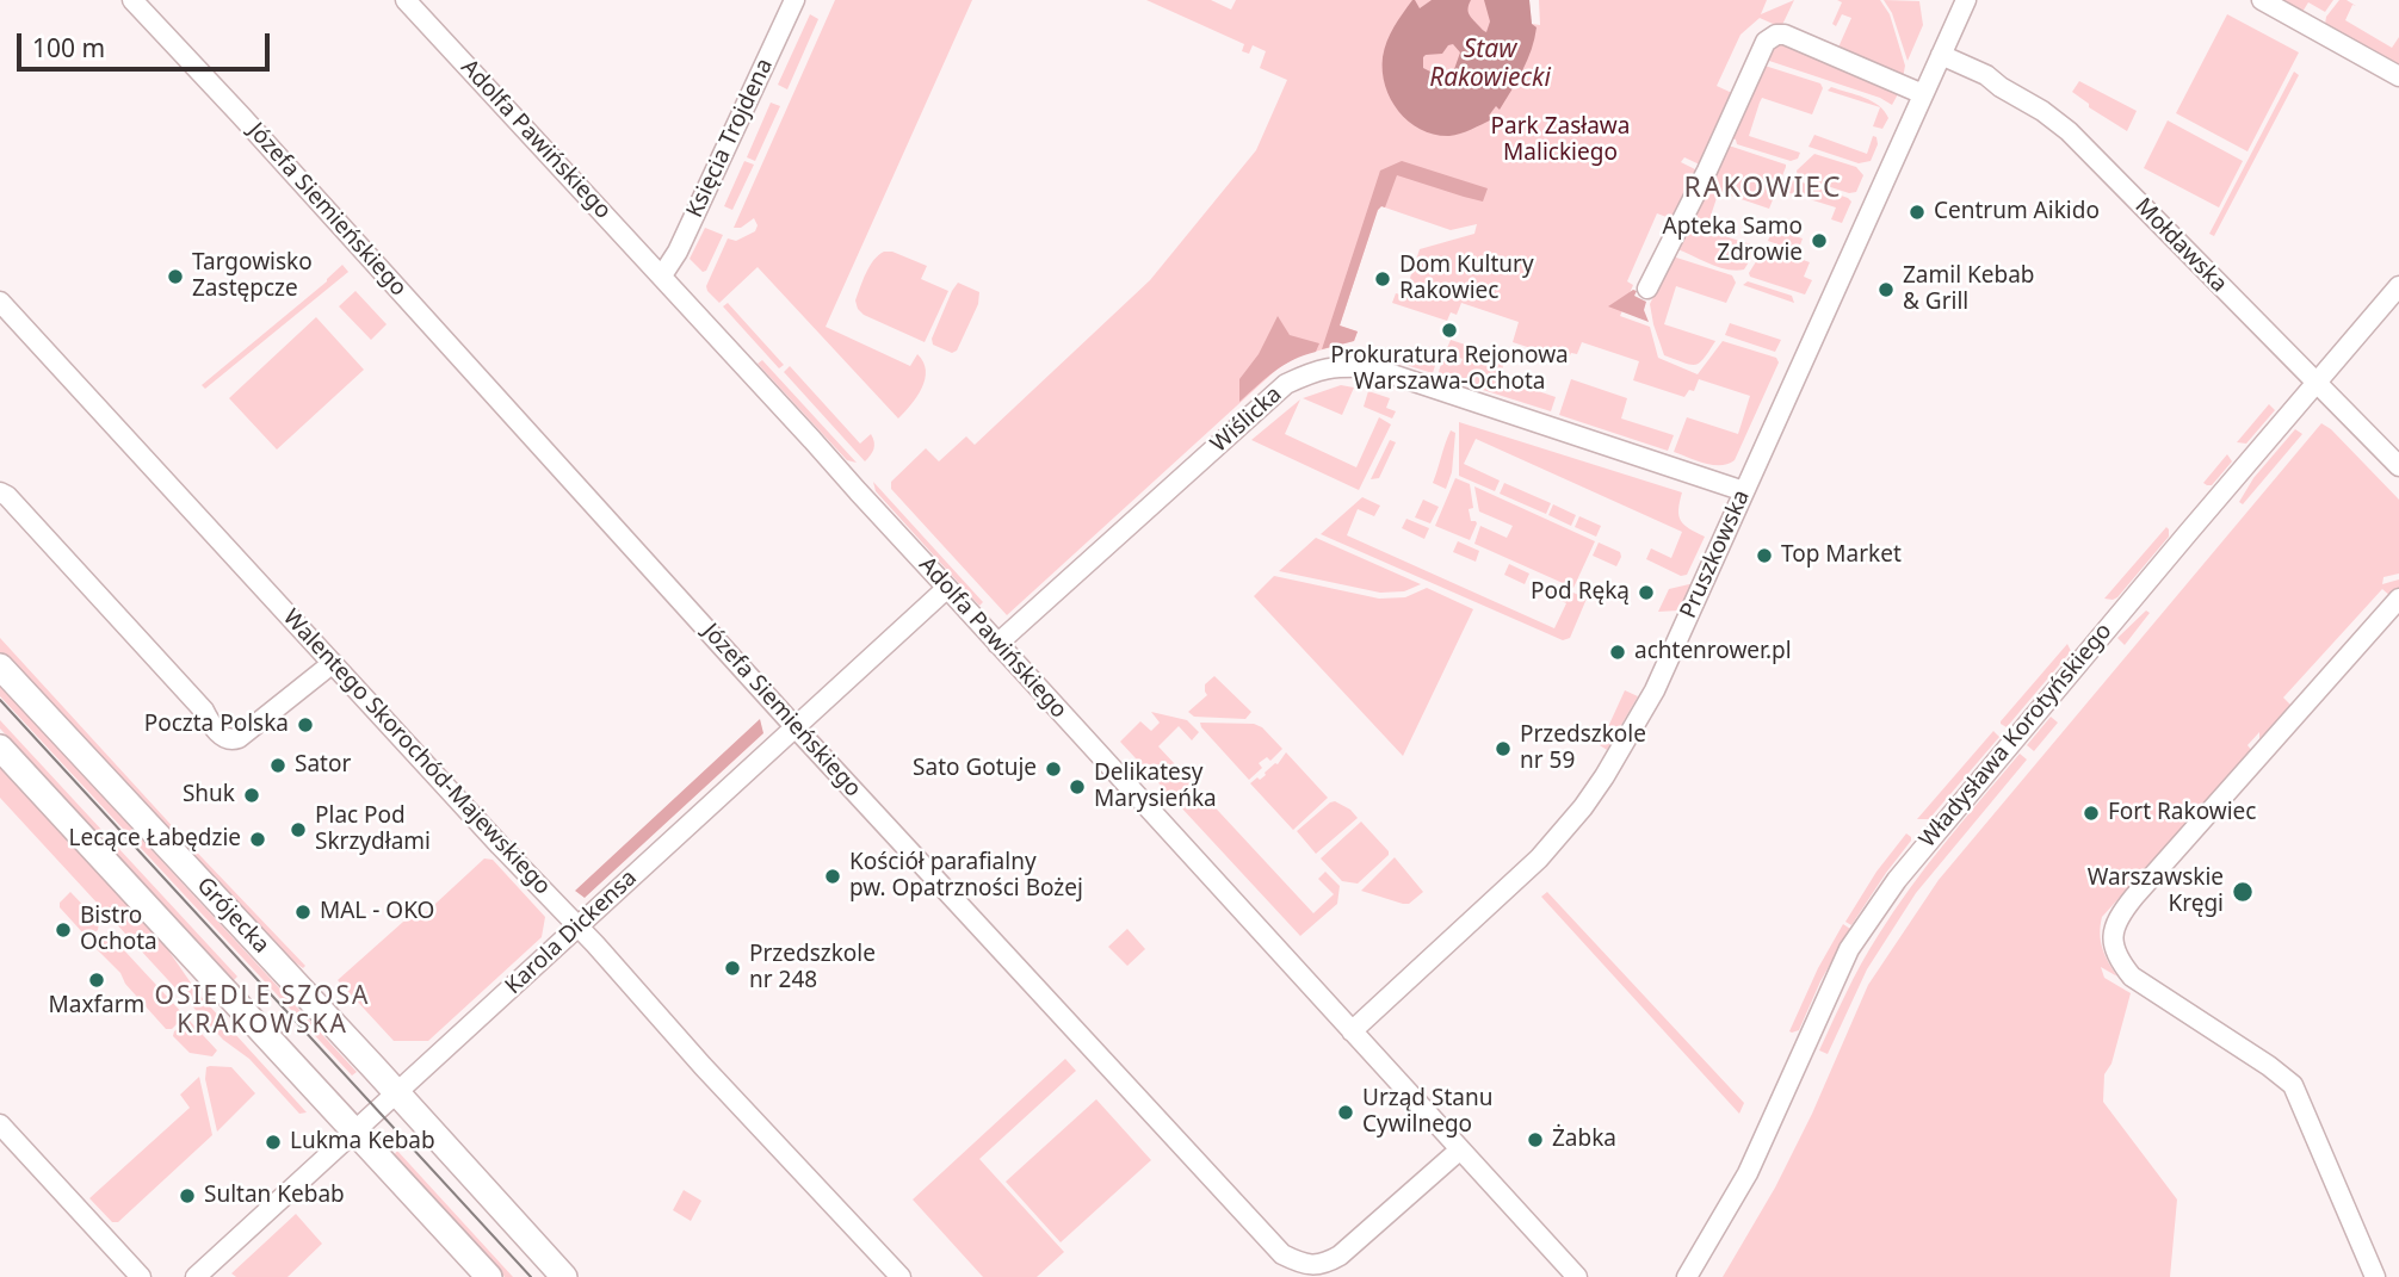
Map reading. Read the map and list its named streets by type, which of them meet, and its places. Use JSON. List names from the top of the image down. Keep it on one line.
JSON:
{"streets":{"main road":["Grójecka"],"street":["Księcia Trojdena","Adolfa Pawińskiego","Józefa Siemieńskiego","Mołdawska","Wiślicka","Pruszkowska","Władysława Korotyńskiego","Walentego Skorochód-Majewskiego","Karola Dickensa"]},"crossings":[["Księcia Trojdena","Adolfa Pawińskiego"],["Adolfa Pawińskiego","Józefa Siemieńskiego"],["Adolfa Pawińskiego","Wiślicka"],["Adolfa Pawińskiego","Pruszkowska"],["Adolfa Pawińskiego","Karola Dickensa"],["Józefa Siemieńskiego","Karola Dickensa"],["Mołdawska","Pruszkowska"],["Mołdawska","Władysława Korotyńskiego"],["Wiślicka","Pruszkowska"],["Walentego Skorochód-Majewskiego","Karola Dickensa"],["Grójecka","Karola Dickensa"]],"districts":["RAKOWIEC","OSIEDLE SZOSA KRAKOWSKA"],"water":["Staw Rakowiecki"],"parks":["Park Zasława Malickiego"],"places":["Centrum Aikido","Apteka Samo Zdrowie","Targowisko Zastępcze","Dom Kultury Rakowiec","Zamil Kebab & Grill","Prokuratura Rejonowa Warszawa-Ochota","Top Market","Pod Ręką","achtenrower.pl","Poczta Polska","Przedszkole nr 59","Sator","Sato Gotuje","Delikatesy Marysieńka","Shuk","Fort Rakowiec","Plac Pod Skrzydłami","Lecące Łabędzie","Kościół parafialny pw. Opatrzności Bożej","Warszawskie Kręgi","MAL - OKO","Bistro Ochota","Przedszkole nr 248","Maxfarm","Urząd Stanu Cywilnego","Żabka","Lukma Kebab","Sultan Kebab"],"scale_bar":"100 m"}
